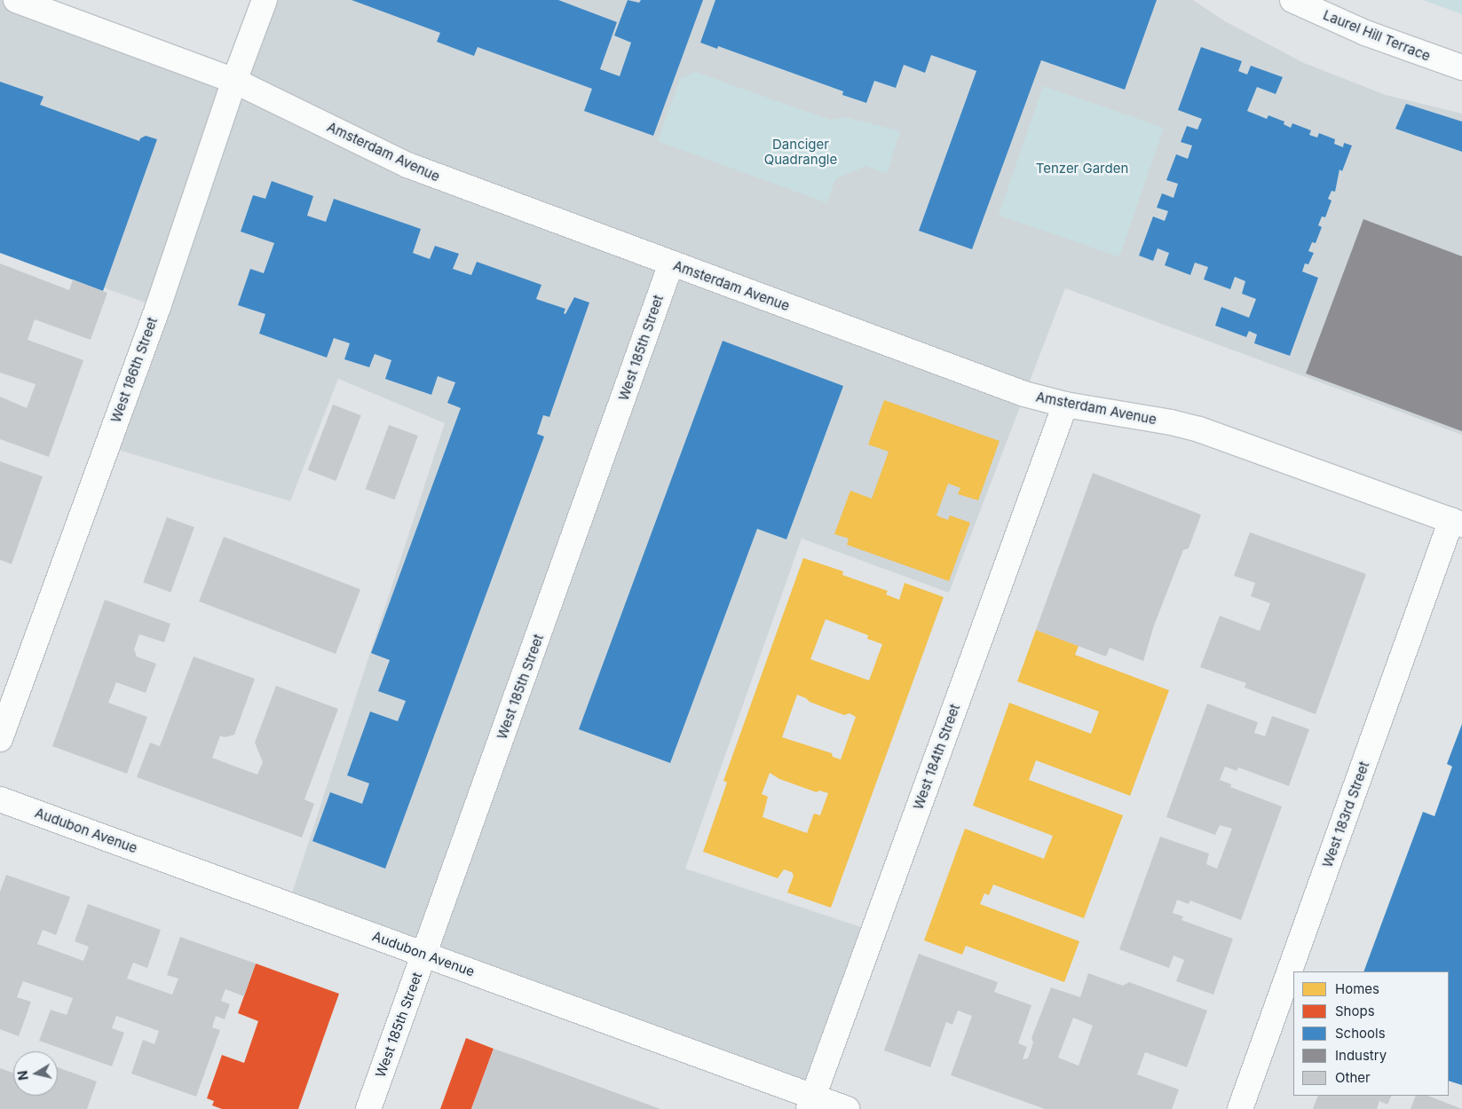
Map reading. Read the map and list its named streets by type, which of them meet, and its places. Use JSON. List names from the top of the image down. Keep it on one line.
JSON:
{"streets":{"street":["Laurel Hill Terrace","Amsterdam Avenue","West 185th Street","West 186th Street","West 184th Street","West 183rd Street","Audubon Avenue"]},"crossings":[["Amsterdam Avenue","West 185th Street"],["Amsterdam Avenue","West 186th Street"],["Amsterdam Avenue","West 184th Street"],["Amsterdam Avenue","West 183rd Street"],["West 185th Street","Audubon Avenue"],["West 184th Street","Audubon Avenue"]],"parks":["Danciger Quadrangle","Tenzer Garden"],"legend":["Homes","Shops","Schools","Industry","Other"],"north":"left"}
